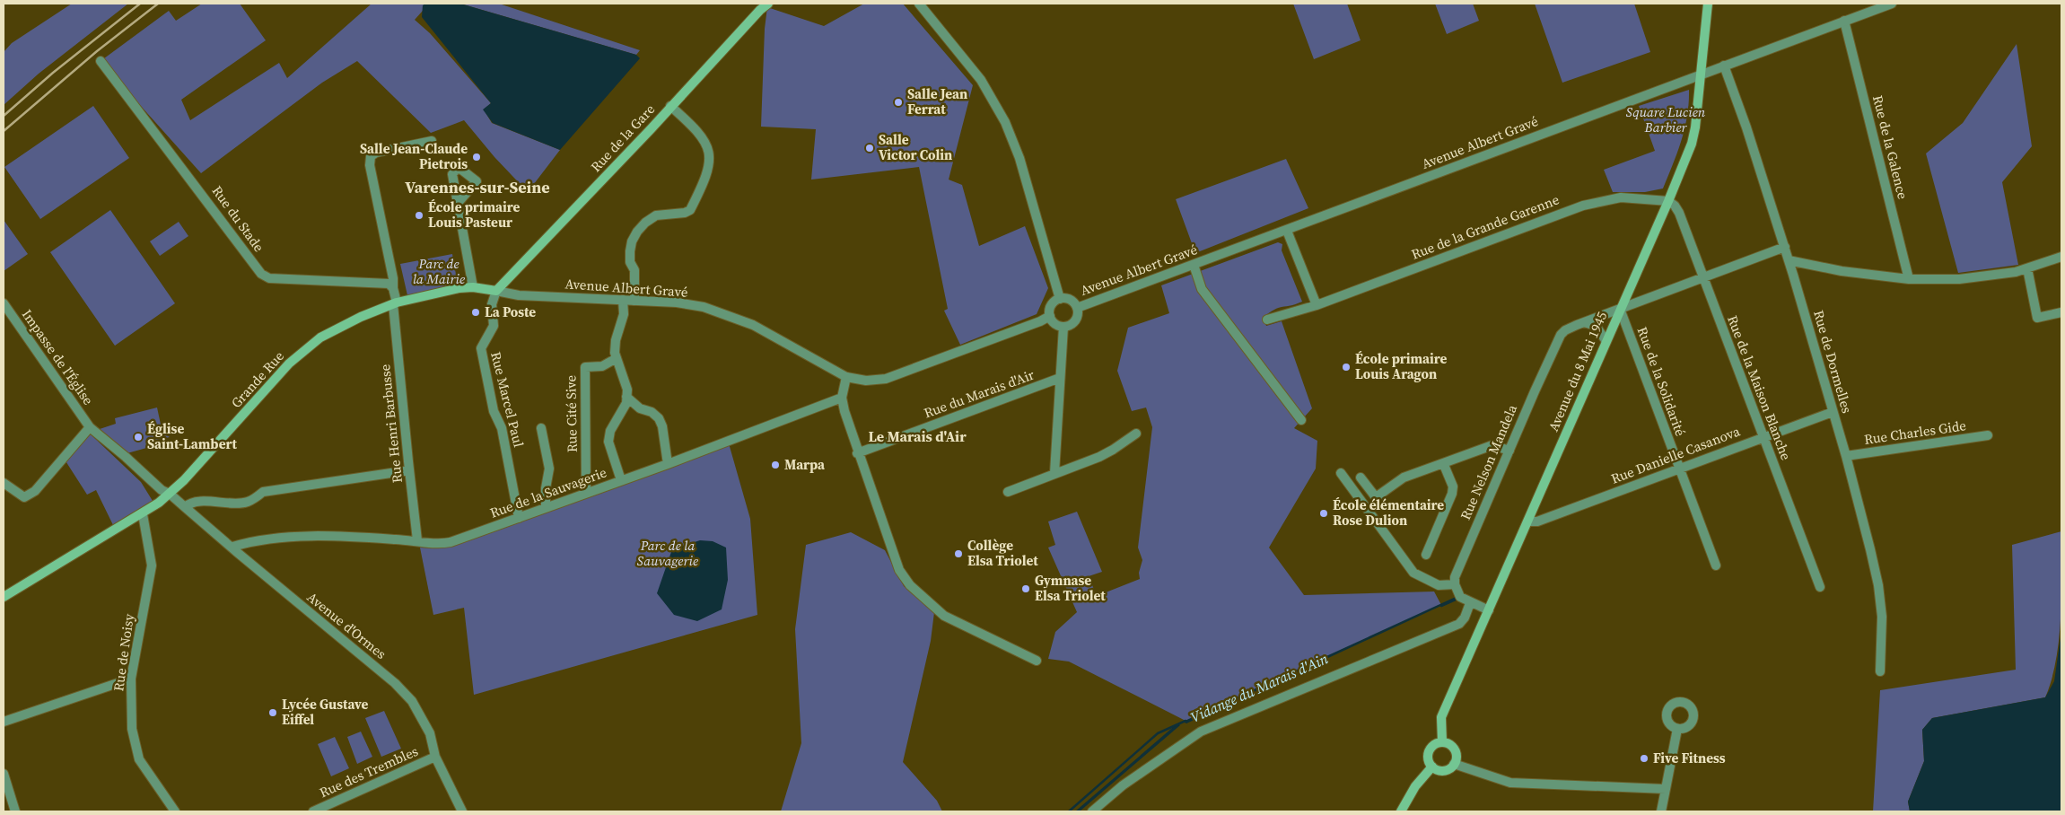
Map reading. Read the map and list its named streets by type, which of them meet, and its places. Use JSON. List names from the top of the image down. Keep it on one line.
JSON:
{"streets":{"main road":["Rue de la Gare","Avenue du 8 Mai 1945","Grande Rue"],"street":["Avenue Albert Gravé","Rue de la Galence","Rue du Stade","Rue de la Grande Garenne","Impasse de l'Église","Rue de Dormelles","Rue de la Solidarité","Rue de la Maison Blanche","Rue du Marais d'Air","Rue Marcel Paul","Rue Cité Sive","Rue Henri Barbusse","Rue Charles Gide","Rue Danielle Casanova","Rue Nelson Mandela","Rue de la Sauvagerie","Avenue d'Ormes","Rue de Noisy","Rue des Trembles"]},"crossings":[["Rue de la Gare","Avenue Albert Gravé"],["Rue de la Gare","Grande Rue"],["Rue de la Gare","Rue Marcel Paul"],["Avenue Albert Gravé","Rue de la Galence"],["Avenue Albert Gravé","Rue de Dormelles"],["Avenue Albert Gravé","Avenue du 8 Mai 1945"],["Avenue Albert Gravé","Grande Rue"],["Avenue Albert Gravé","Rue Marcel Paul"],["Rue de la Grande Garenne","Avenue du 8 Mai 1945"],["Rue de la Grande Garenne","Rue de la Maison Blanche"],["Impasse de l'Église","Grande Rue"],["Impasse de l'Église","Avenue d'Ormes"],["Rue de Dormelles","Rue Charles Gide"],["Rue de Dormelles","Rue Danielle Casanova"],["Rue de Dormelles","Rue Nelson Mandela"],["Avenue du 8 Mai 1945","Rue de la Solidarité"],["Avenue du 8 Mai 1945","Rue de la Maison Blanche"],["Avenue du 8 Mai 1945","Rue Danielle Casanova"],["Avenue du 8 Mai 1945","Rue Nelson Mandela"],["Grande Rue","Rue Marcel Paul"],["Grande Rue","Rue Henri Barbusse"],["Grande Rue","Avenue d'Ormes"],["Grande Rue","Rue de Noisy"],["Rue de la Solidarité","Rue Danielle Casanova"],["Rue de la Solidarité","Rue Nelson Mandela"],["Rue de la Maison Blanche","Rue Danielle Casanova"],["Rue de la Maison Blanche","Rue Nelson Mandela"],["Rue Marcel Paul","Rue de la Sauvagerie"],["Rue Cité Sive","Rue de la Sauvagerie"],["Rue Henri Barbusse","Rue de la Sauvagerie"],["Rue de la Sauvagerie","Avenue d'Ormes"],["Avenue d'Ormes","Rue des Trembles"]],"districts":["Varennes-sur-Seine","Le Marais d'Air"],"water":["Vidange du Marais d'Ain"],"parks":["Square Lucien Barbier","Parc de la Mairie","Parc de la Sauvagerie"],"places":["Salle Jean Ferrat","Salle Victor Colin","Salle Jean-Claude Pietrois","École primaire Louis Pasteur","La Poste","École primaire Louis Aragon","Église Saint-Lambert","Marpa","École élémentaire Rose Dulion","Collège Elsa Triolet","Gymnase Elsa Triolet","Lycée Gustave Eiffel","Five Fitness"]}
